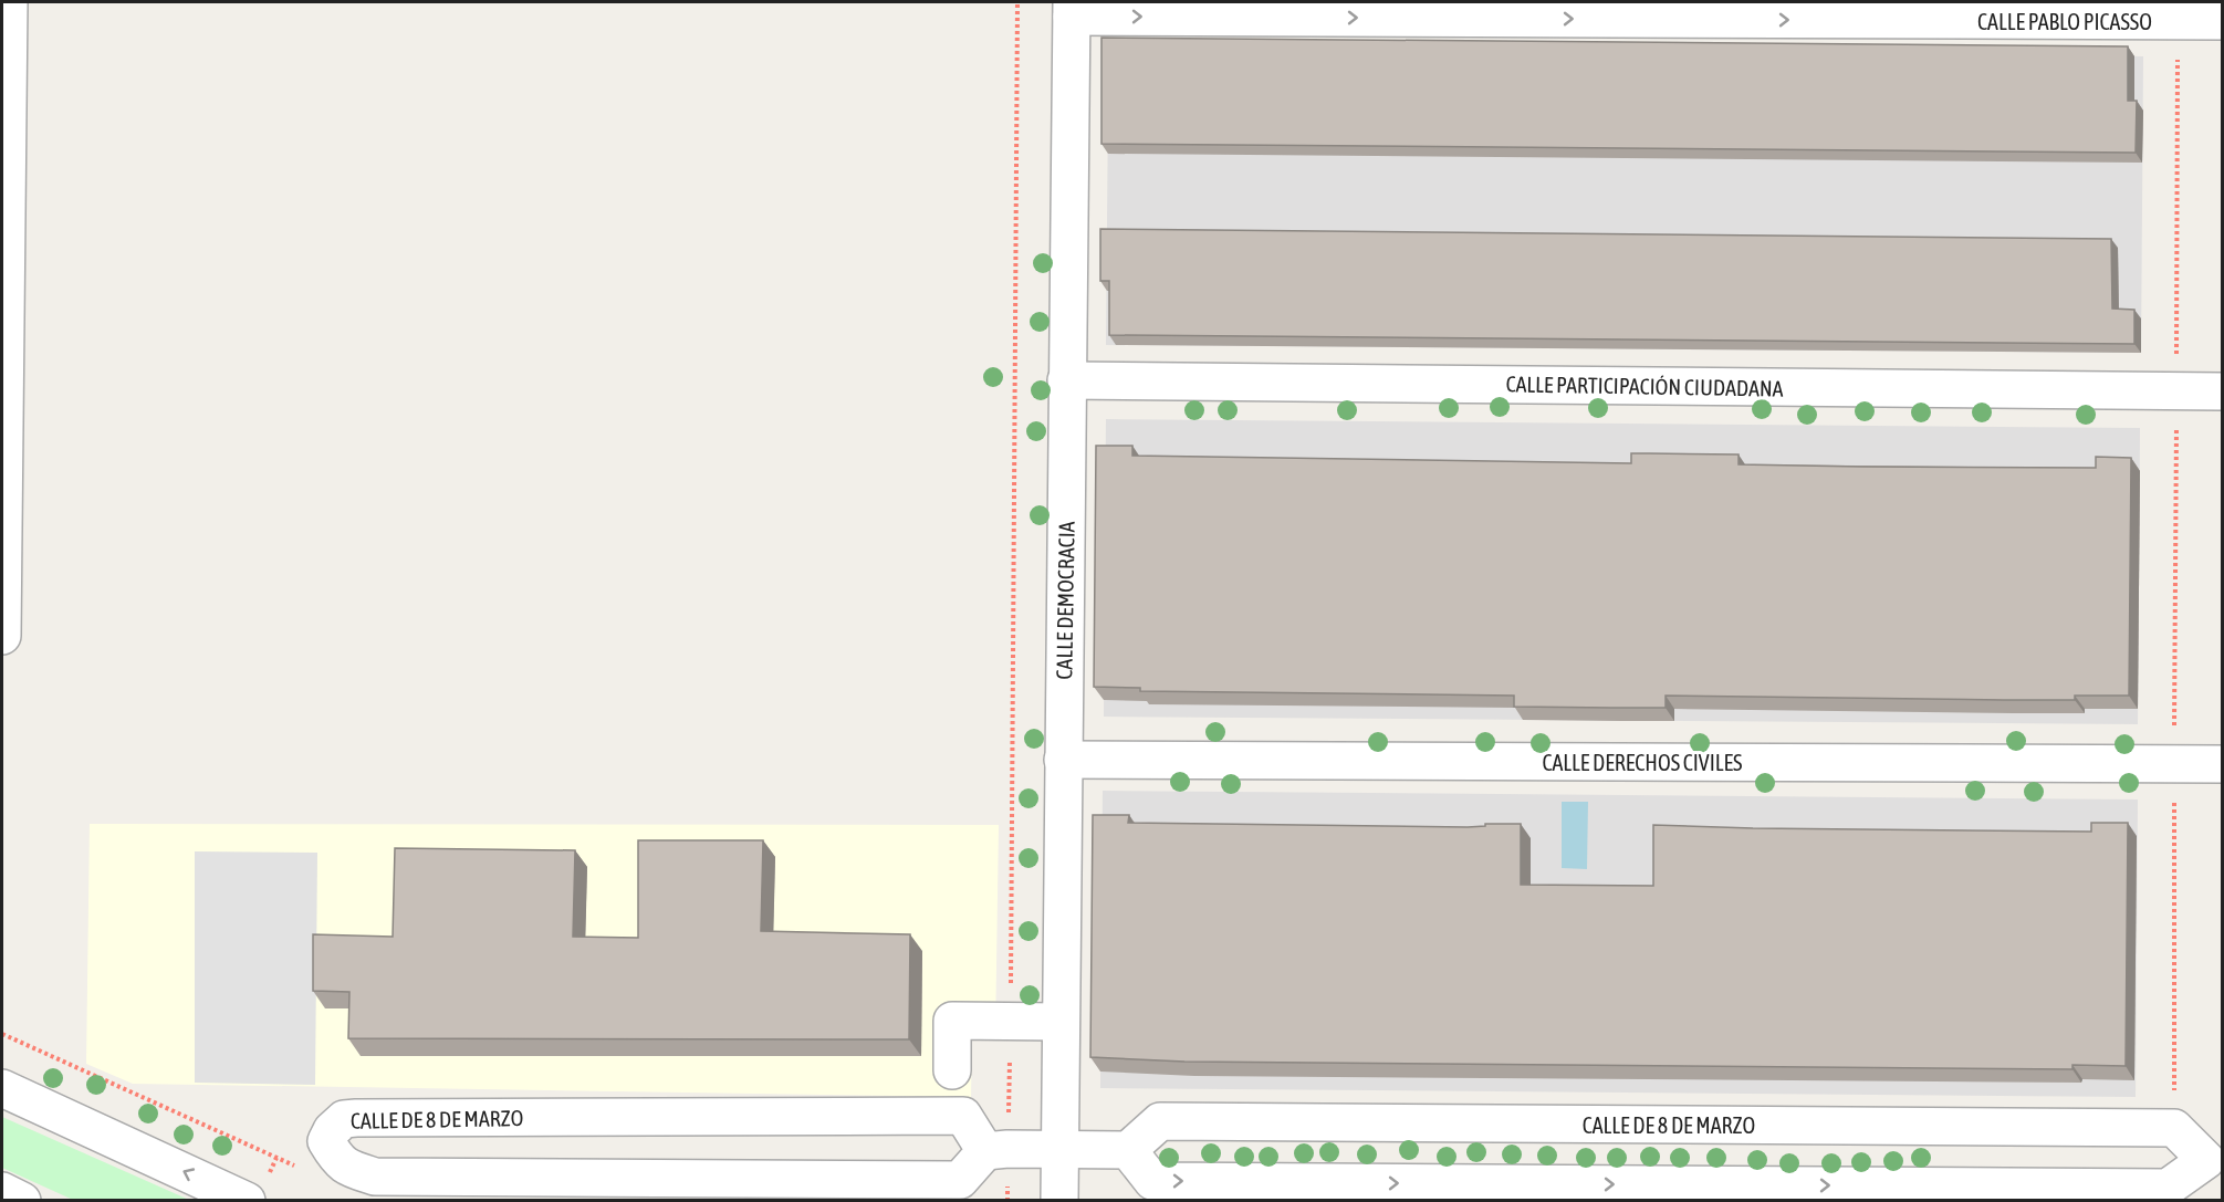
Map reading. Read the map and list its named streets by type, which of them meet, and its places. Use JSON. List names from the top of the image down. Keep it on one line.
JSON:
{"streets":{"street":["CALLE PABLO PICASSO","CALLE PARTICIPACIÓN CIUDADANA","CALLE DEMOCRACIA","CALLE DERECHOS CIVILES","CALLE DE 8 DE MARZO"]},"crossings":[["CALLE PABLO PICASSO","CALLE DEMOCRACIA"],["CALLE PARTICIPACIÓN CIUDADANA","CALLE DEMOCRACIA"],["CALLE DEMOCRACIA","CALLE DERECHOS CIVILES"]],"one_way":["CALLE PABLO PICASSO"]}
